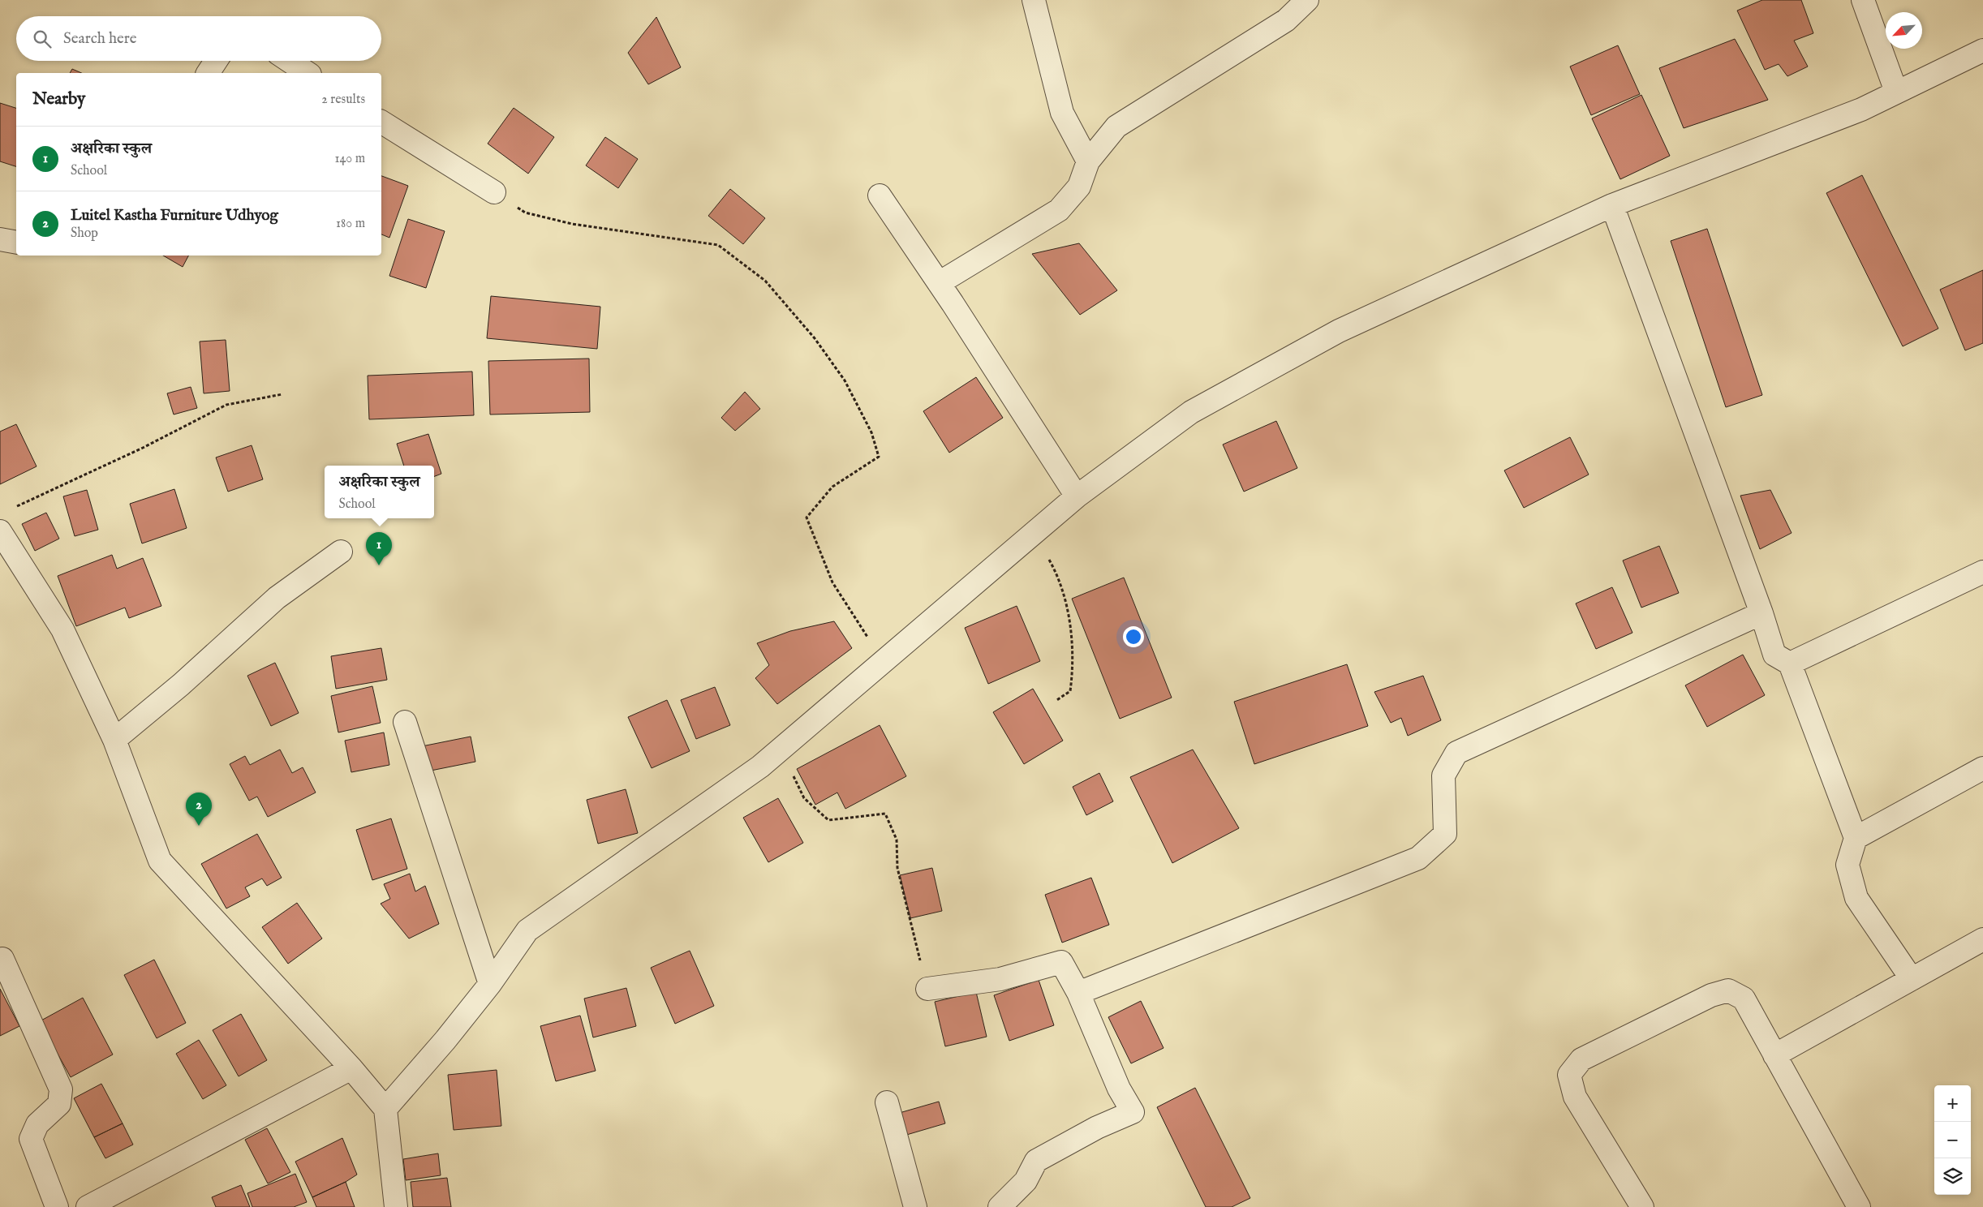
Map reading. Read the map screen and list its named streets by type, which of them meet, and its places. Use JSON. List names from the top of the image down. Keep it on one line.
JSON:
{"north":"bottom left","page":{"search":"Search here","heading":["Nearby","2 results"],"list":[{"mark":"1","name":"अक्षरिका स्कुल","note":"School","value":"140 m"},{"mark":"2","name":"Luitel Kastha Furniture Udhyog","note":"Shop","value":"180 m"}],"popup":["अक्षरिका स्कुल","School"],"pins":["1","2"],"map_buttons":["+","−"]}}
